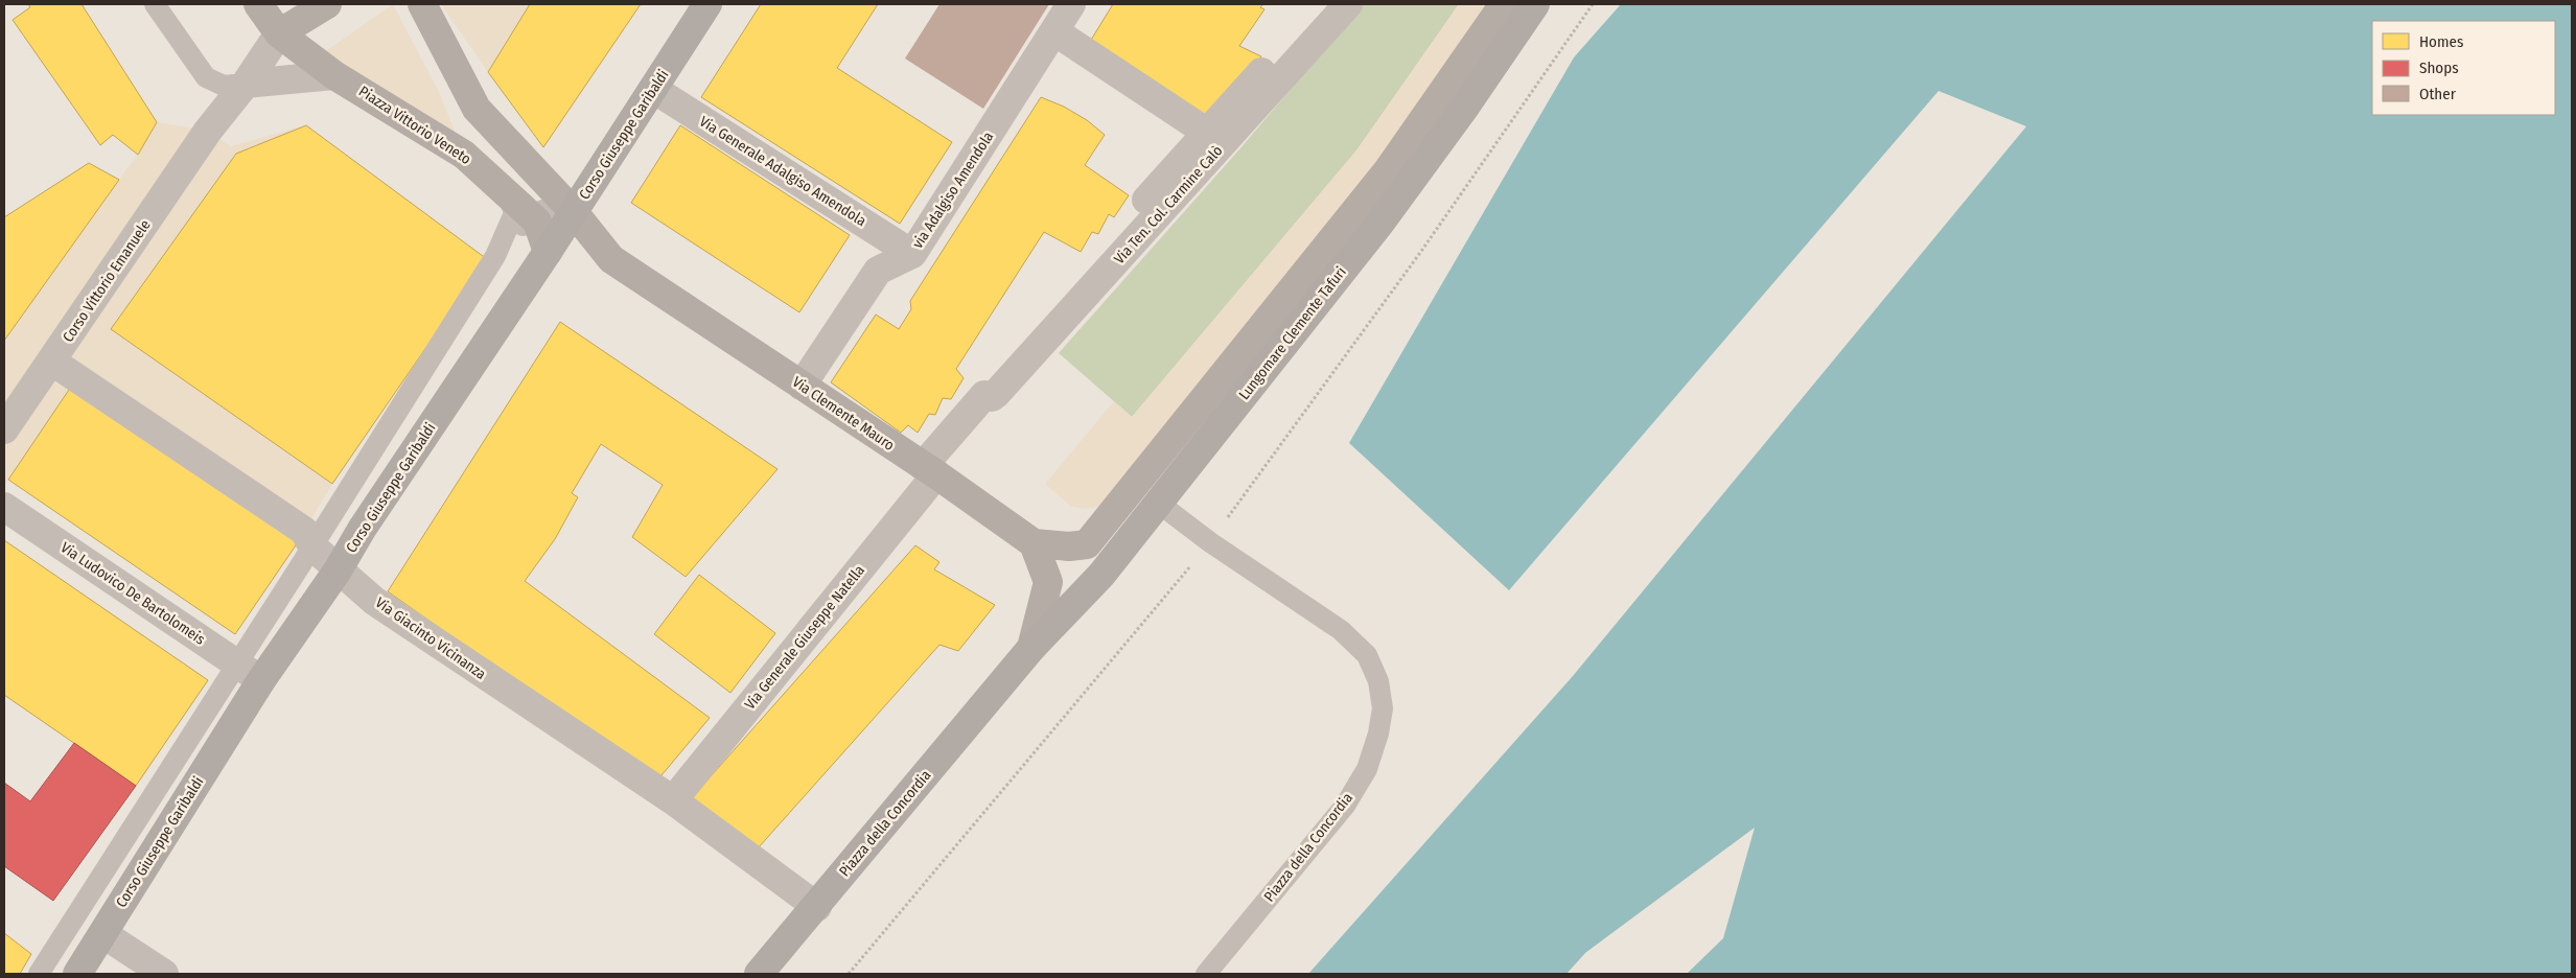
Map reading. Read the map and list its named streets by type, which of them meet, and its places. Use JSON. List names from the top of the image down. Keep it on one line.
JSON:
{"streets":{"main road":["Piazza Vittorio Veneto","Corso Giuseppe Garibaldi","Lungomare Clemente Tafuri","Via Clemente Mauro","Piazza della Concordia"],"street":["Via Generale Adalgiso Amendola","via Adalgiso Amendola","Via Ten. Col. Carmine Calò","Corso Vittorio Emanuele","Via Ludovico De Bartolomeis","Via Generale Giuseppe Natella","Via Giacinto Vicinanza"]},"crossings":[["Piazza Vittorio Veneto","Corso Giuseppe Garibaldi"],["Corso Giuseppe Garibaldi","Via Generale Adalgiso Amendola"],["Corso Giuseppe Garibaldi","Via Clemente Mauro"],["Corso Giuseppe Garibaldi","Via Ludovico De Bartolomeis"],["Corso Giuseppe Garibaldi","Via Giacinto Vicinanza"],["Via Generale Adalgiso Amendola","via Adalgiso Amendola"],["via Adalgiso Amendola","Via Clemente Mauro"],["Via Ten. Col. Carmine Calò","Via Clemente Mauro"],["Via Ten. Col. Carmine Calò","Via Generale Giuseppe Natella"],["Corso Vittorio Emanuele","Via Giacinto Vicinanza"],["Lungomare Clemente Tafuri","Via Clemente Mauro"],["Lungomare Clemente Tafuri","Piazza della Concordia"],["Via Clemente Mauro","Via Generale Giuseppe Natella"],["Via Generale Giuseppe Natella","Via Giacinto Vicinanza"],["Via Giacinto Vicinanza","Piazza della Concordia"]],"legend":["Homes","Shops","Other"]}
